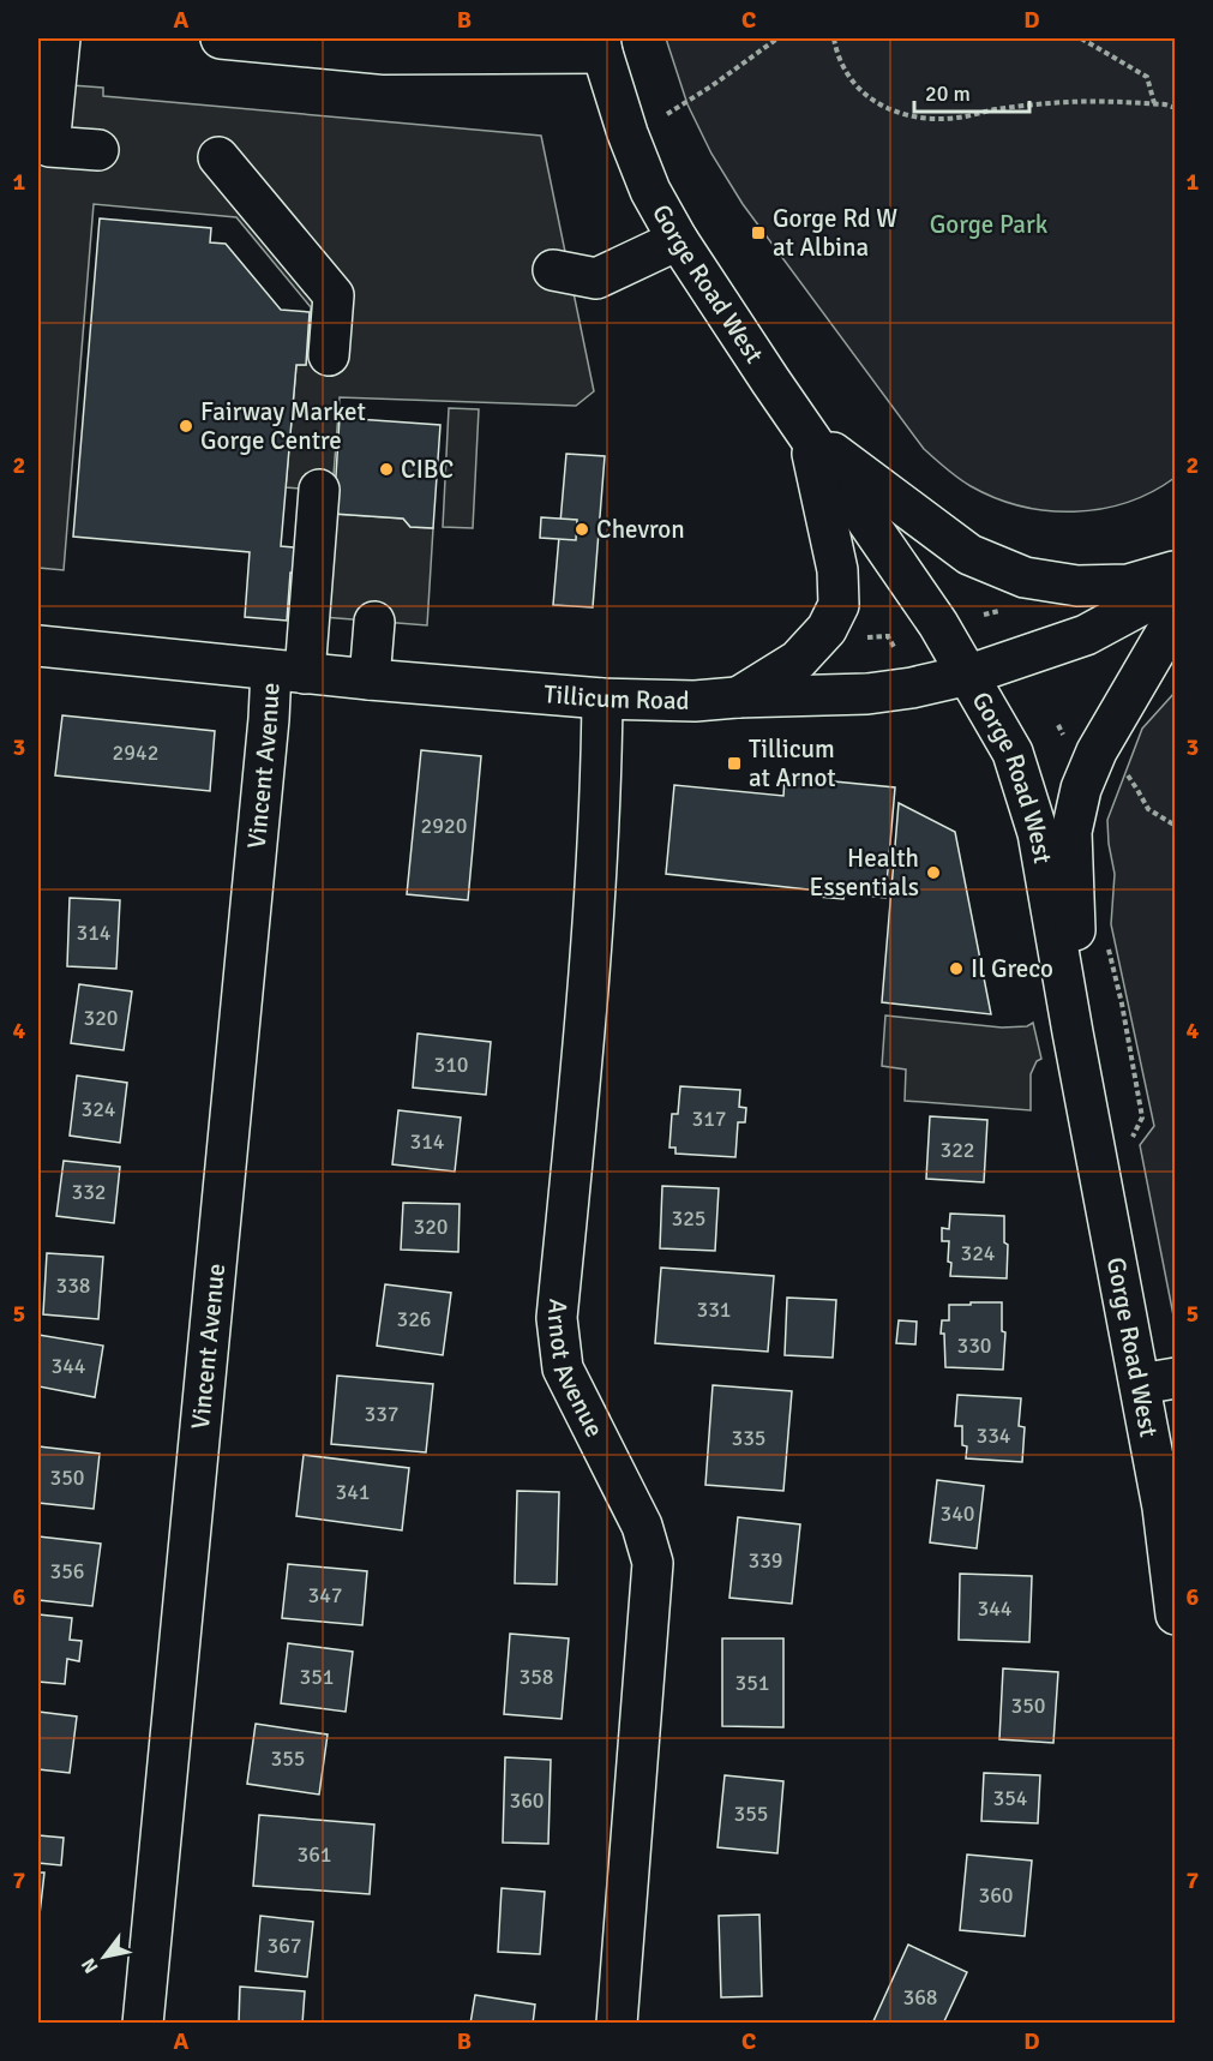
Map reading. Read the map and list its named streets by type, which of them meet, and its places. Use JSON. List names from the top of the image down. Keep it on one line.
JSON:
{"streets":{"main road":["Gorge Road West","Tillicum Road","Vincent Avenue","Arnot Avenue"]},"crossings":[["Gorge Road West","Tillicum Road"],["Tillicum Road","Vincent Avenue"],["Tillicum Road","Arnot Avenue"]],"parks":["Gorge Park"],"places":{"transit":["Gorge Rd W at Albina","Tillicum at Arnot"],"other":["Fairway Market Gorge Centre","CIBC","Chevron","Health Essentials","Il Greco"]},"house_numbers":["2942","2920","314","320","310","324","317","314","322","332","325","320","324","338","331","326","330","344","337","334","335","350","341","340","339","356","347","344","351","358","351","350","355","354","360","355","361","360","367","368"],"scale_bar":"20 m","north":"bottom left","grid":{"columns":["A","B","C","D"],"rows":["1","2","3","4","5","6","7"]}}
